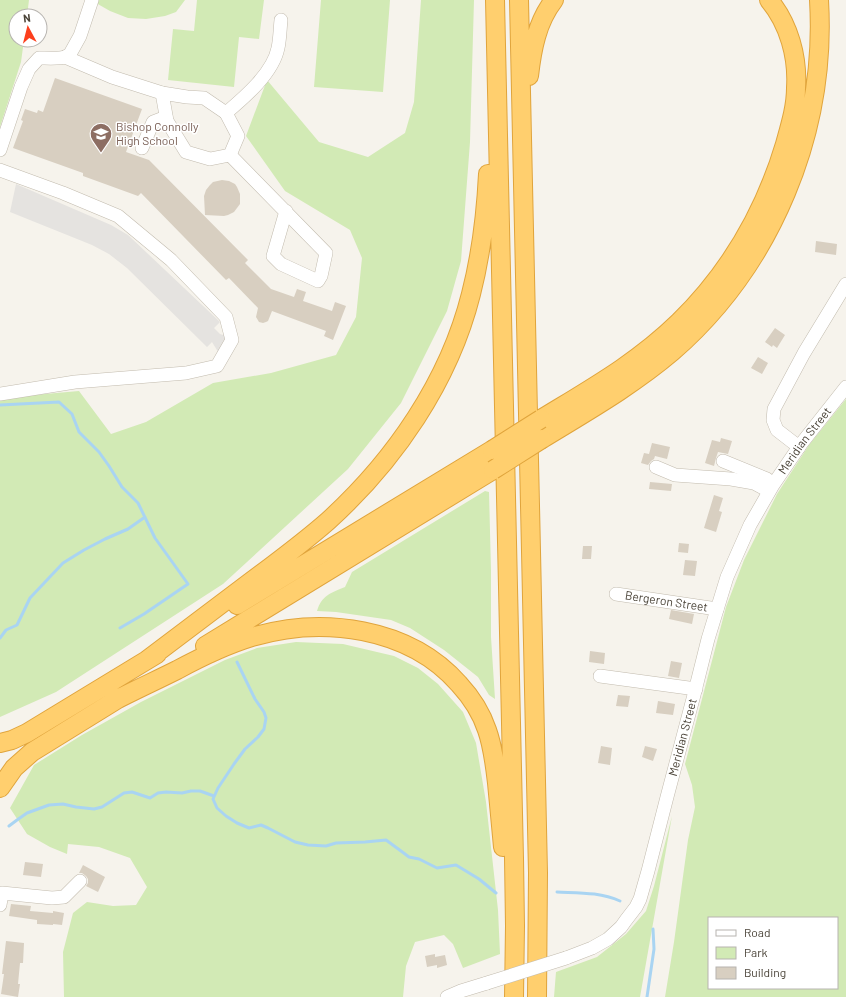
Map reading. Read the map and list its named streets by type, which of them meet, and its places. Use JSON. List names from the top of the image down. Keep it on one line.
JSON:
{"streets":{"street":["Meridian Street","Bergeron Street"]},"crossings":[["Meridian Street","Bergeron Street"]],"places":{"school or university":["Bishop Connolly High School"]},"legend":["Road","Park","Building"],"north":"top"}
